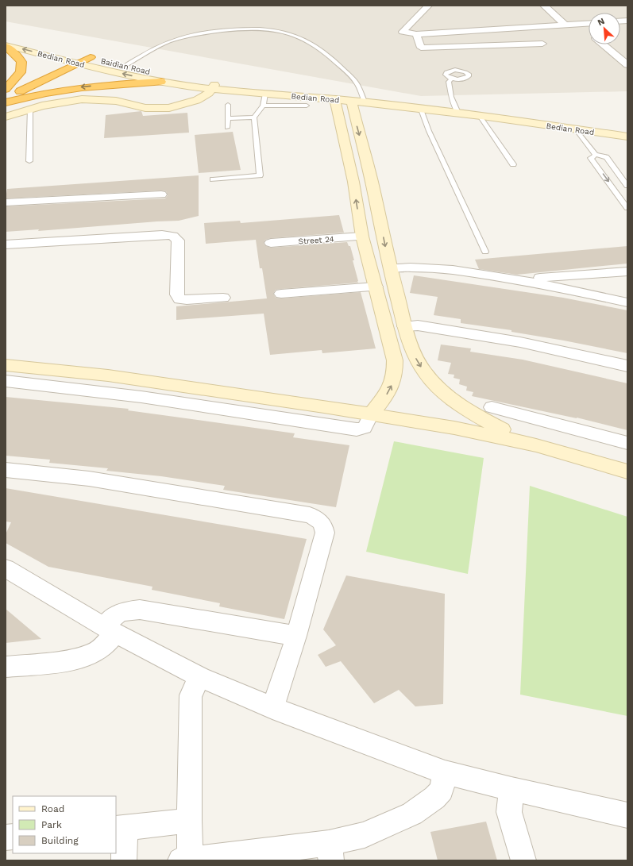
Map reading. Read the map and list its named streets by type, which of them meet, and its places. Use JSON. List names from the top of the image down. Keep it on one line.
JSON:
{"streets":{"street":["Bedian Road","Baidian Road","Street 24"]},"crossings":[["Bedian Road","Baidian Road"]],"legend":["Road","Park","Building"],"north":"top left"}
